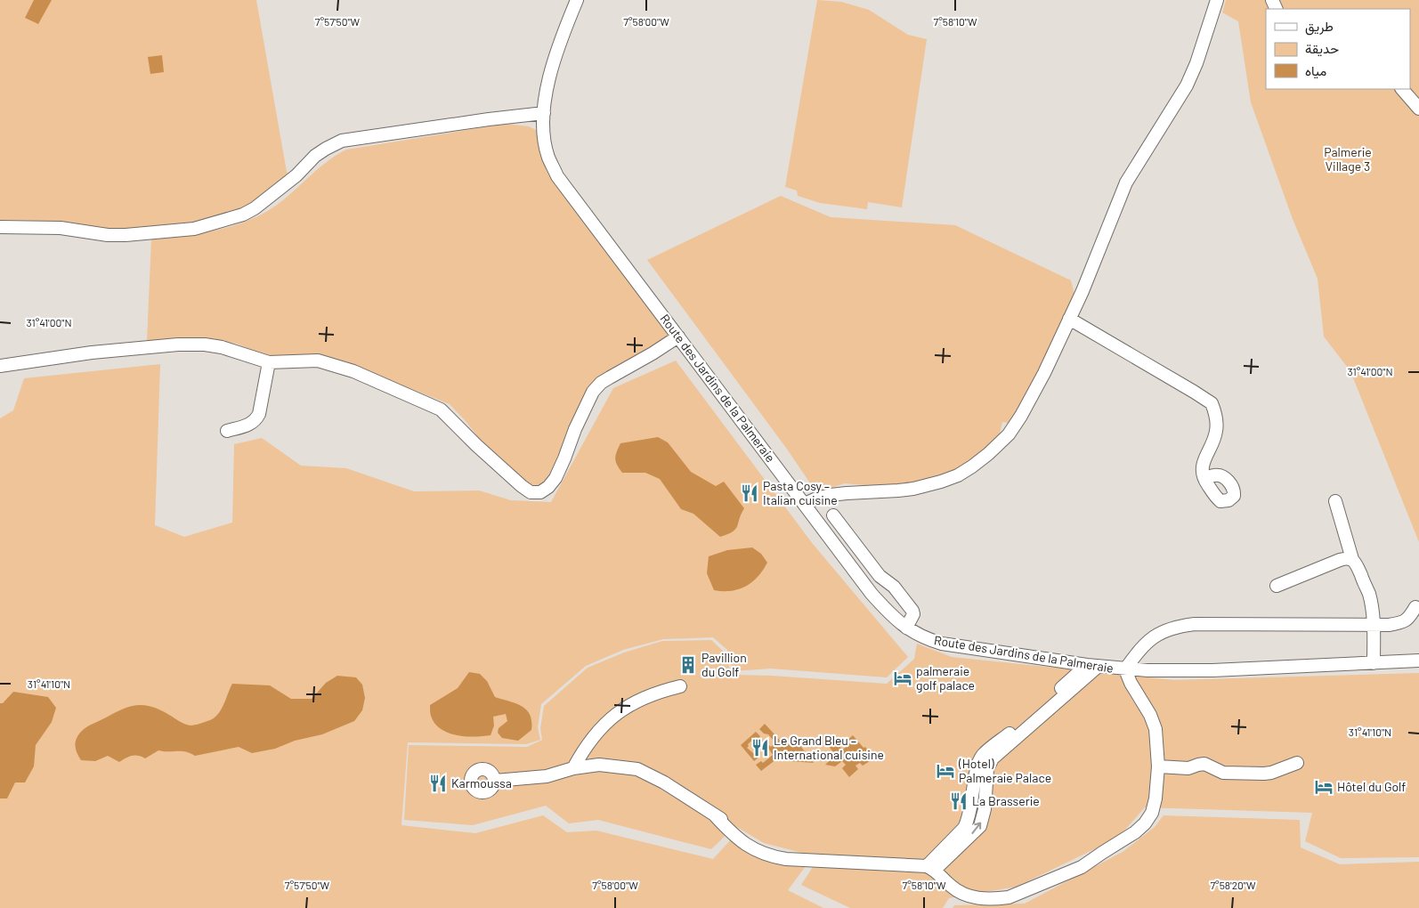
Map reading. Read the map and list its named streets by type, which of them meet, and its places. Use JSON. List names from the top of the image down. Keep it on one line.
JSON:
{"streets":{"street":["Route des Jardins de la Palmeraie"]},"parks":["Palmerie Village 3"],"places":{"restaurant":["Pasta Cosy – Italian cuisine","Le Grand Bleu – International cuisine","Karmoussa","La Brasserie"],"building":["Pavillion du Golf"],"hotel":["palmeraie golf palace","(Hotel) Palmeraie Palace","Hôtel du Golf"]},"legend":["طريق","حديقة","مياه"],"coordinates":["7°57'50\"W","7°58'00\"W","7°58'10\"W","31°41'00\"N","31°41'10\"N","7°58'20\"W"]}
